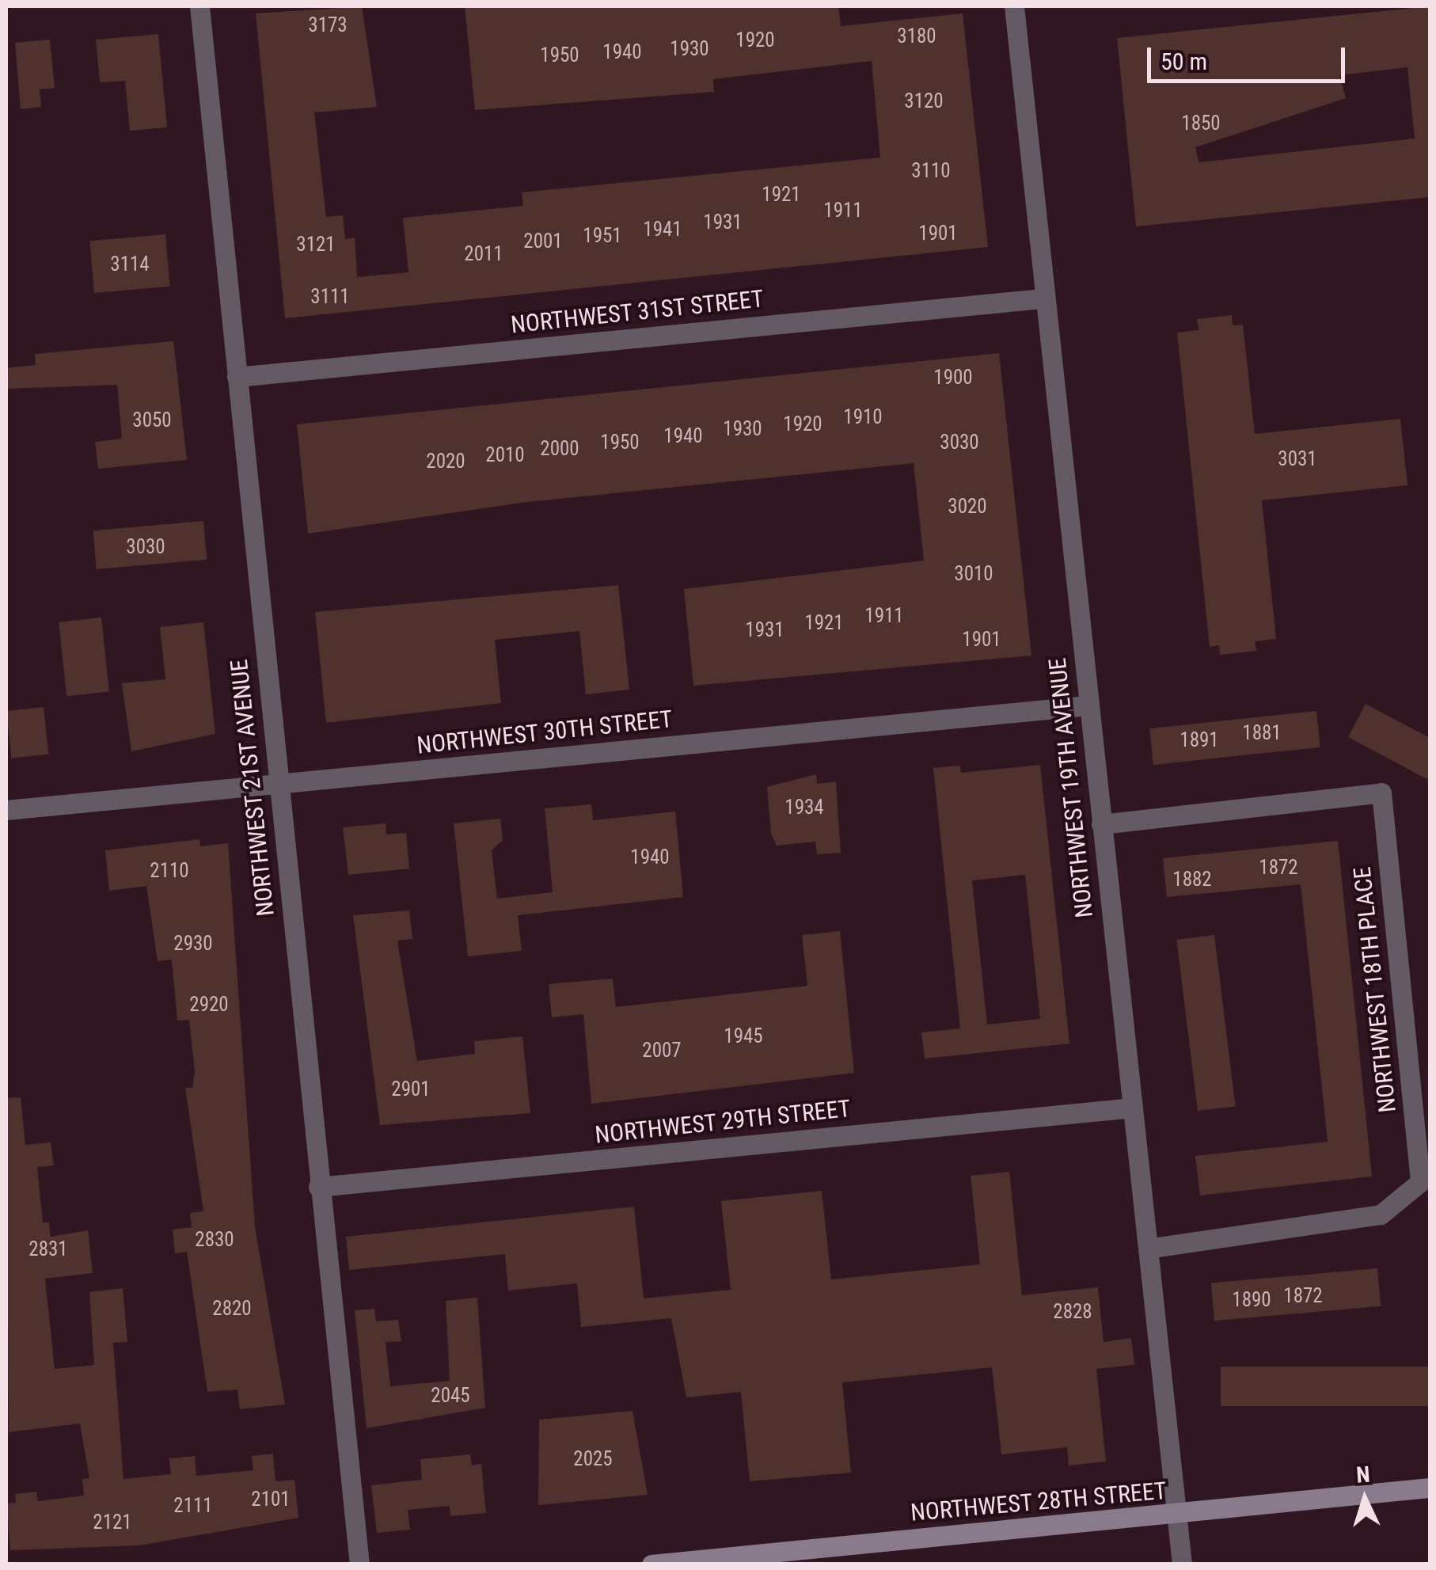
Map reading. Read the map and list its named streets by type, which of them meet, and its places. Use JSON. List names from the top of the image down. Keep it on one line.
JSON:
{"streets":{"street":["NORTHWEST 31ST STREET","NORTHWEST 30TH STREET","NORTHWEST 21ST AVENUE","NORTHWEST 19TH AVENUE","NORTHWEST 18TH PLACE","NORTHWEST 29TH STREET","NORTHWEST 28TH STREET"]},"crossings":[["NORTHWEST 31ST STREET","NORTHWEST 21ST AVENUE"],["NORTHWEST 31ST STREET","NORTHWEST 19TH AVENUE"],["NORTHWEST 30TH STREET","NORTHWEST 21ST AVENUE"],["NORTHWEST 30TH STREET","NORTHWEST 19TH AVENUE"],["NORTHWEST 21ST AVENUE","NORTHWEST 29TH STREET"],["NORTHWEST 19TH AVENUE","NORTHWEST 18TH PLACE"],["NORTHWEST 19TH AVENUE","NORTHWEST 29TH STREET"],["NORTHWEST 19TH AVENUE","NORTHWEST 28TH STREET"]],"house_numbers":["3173","3180","1920","1930","1940","1950","3120","1850","3110","1921","1911","1931","1941","1901","1951","2001","3121","2011","3114","3111","1900","1910","3050","1920","1930","1940","1950","3030","2000","2010","3031","2020","3020","3030","3010","1911","1921","1931","1901","1881","1891","1934","1940","1872","2110","1882","2930","2920","1945","2007","2901","2830","2831","1872","1890","2820","2828","2045","2025","2101","2111","2121"],"scale_bar":"50 m","north":"top"}
